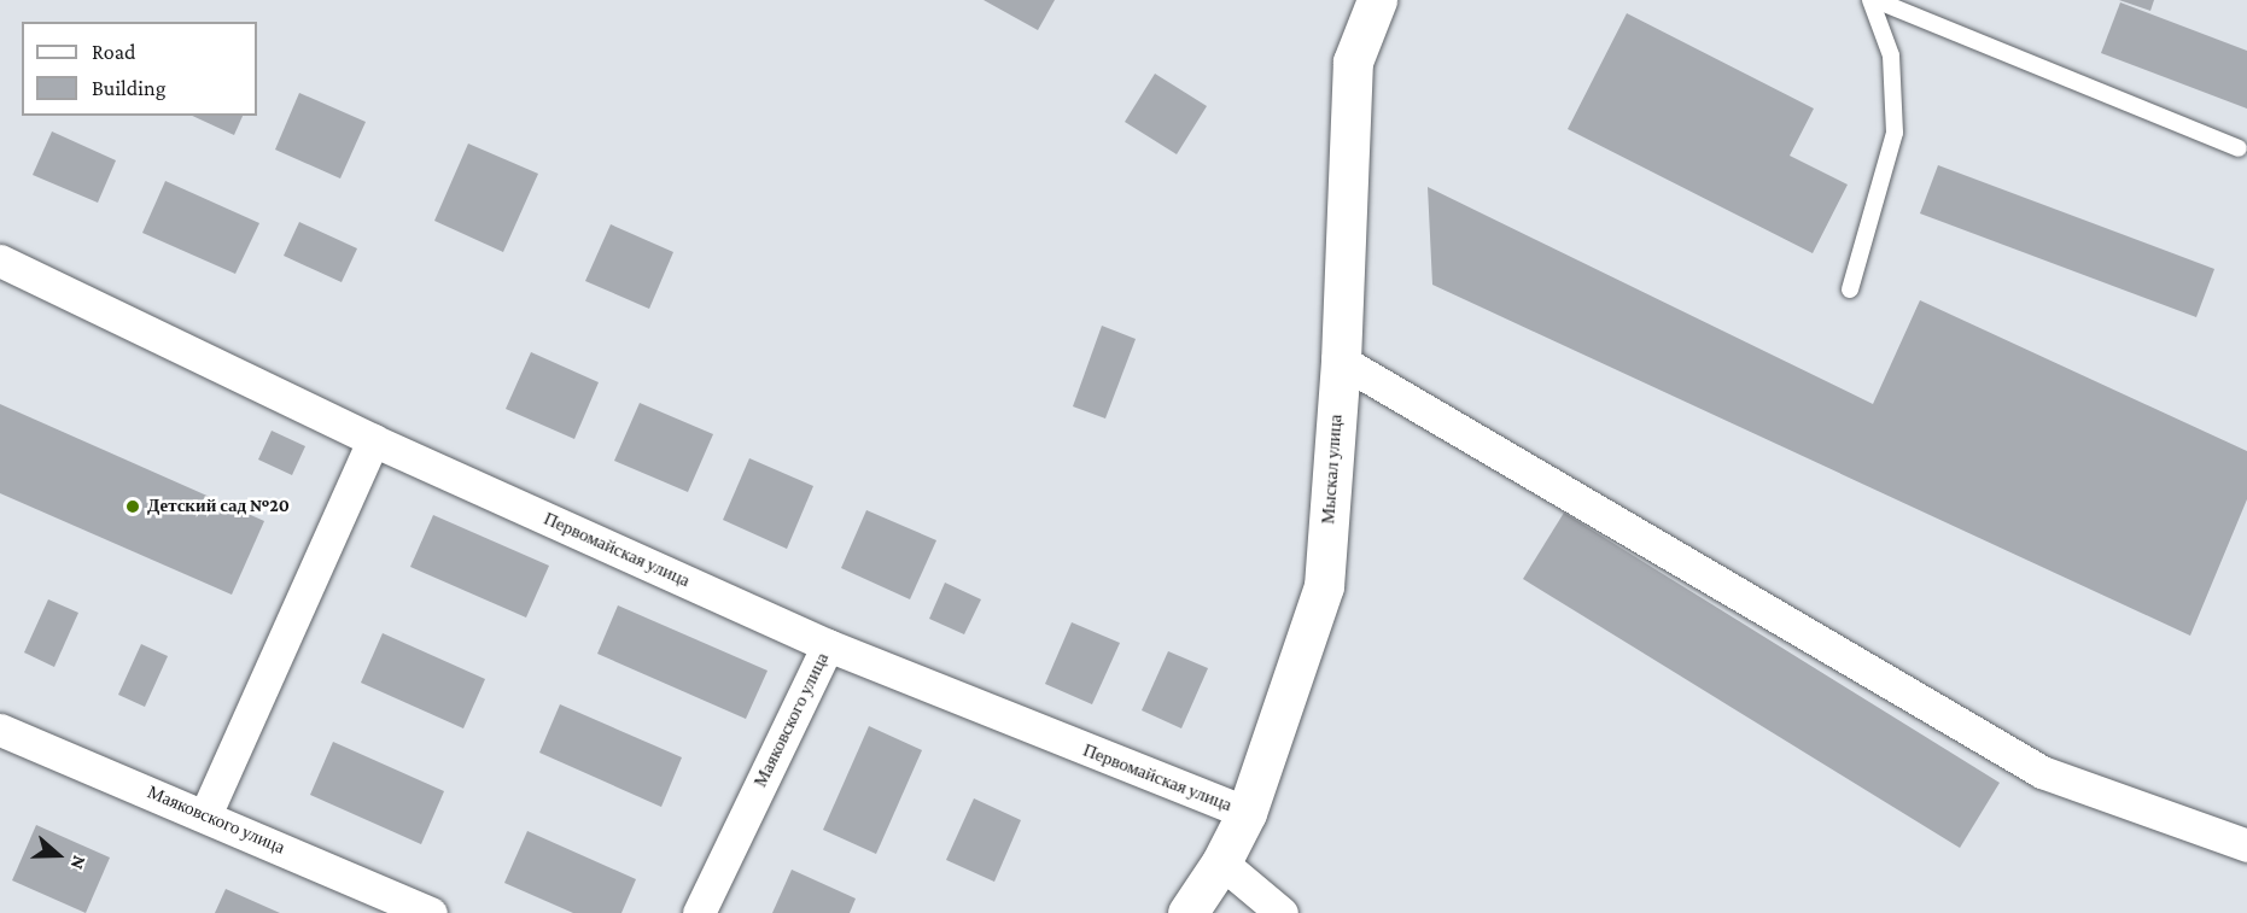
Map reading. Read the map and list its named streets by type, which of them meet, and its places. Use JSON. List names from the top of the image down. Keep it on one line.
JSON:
{"streets":{"street":["Мыскал улица","Первомайская улица","Маяковского улица"]},"crossings":[["Мыскал улица","Первомайская улица"],["Первомайская улица","Маяковского улица"]],"places":["Детский сад №20"],"legend":["Road","Building"],"north":"right"}
